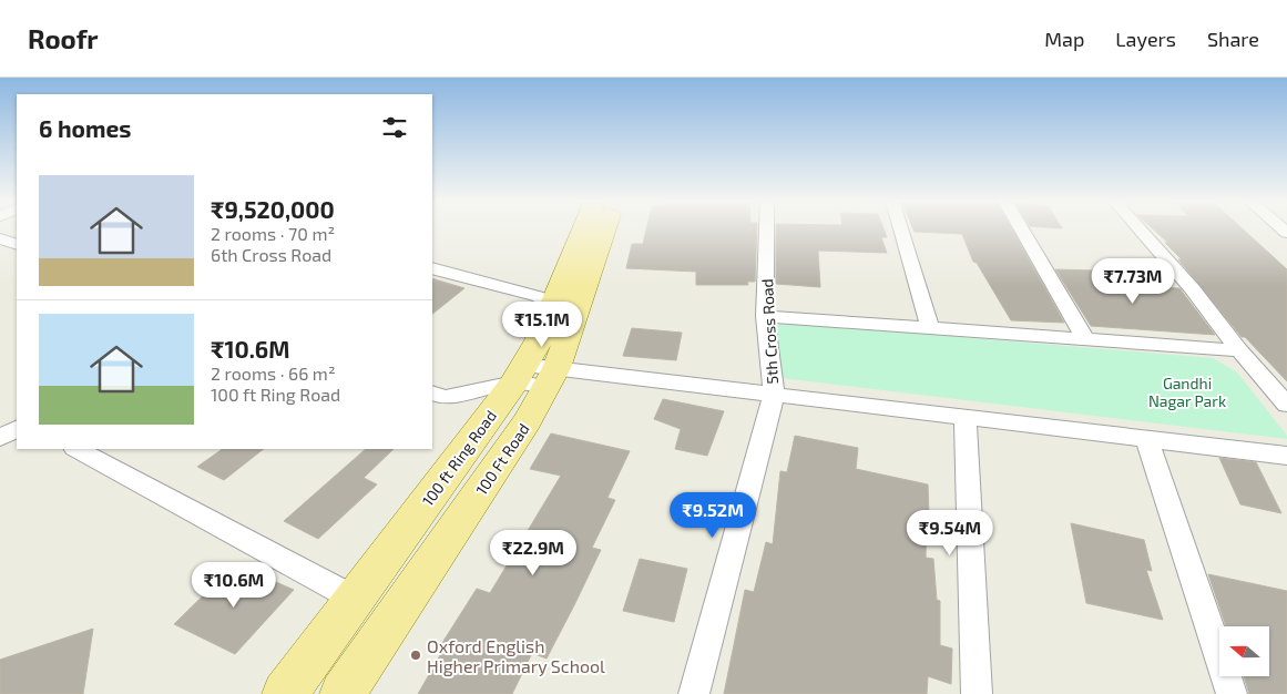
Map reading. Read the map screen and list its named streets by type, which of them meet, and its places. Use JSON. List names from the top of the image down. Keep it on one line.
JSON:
{"streets":{"main road":["100 ft Ring Road","100 Ft Road"],"street":["5th Cross Road"]},"crossings":[["100 ft Ring Road","100 Ft Road"]],"parks":["Gandhi Nagar Park"],"places":["Oxford English Higher Primary School"],"north":"left","page":{"header":"Roofr","nav":["Map","Layers","Share"],"heading":"6 homes","list":[{"name":"₹9,520,000","note":"2 rooms · 70 m² · 6th Cross Road"},{"name":"₹10.6M","note":"2 rooms · 66 m² · 100 ft Ring Road"}],"price":["₹7.73M","₹15.1M","₹9.52M","₹9.54M","₹22.9M","₹10.6M"]}}
